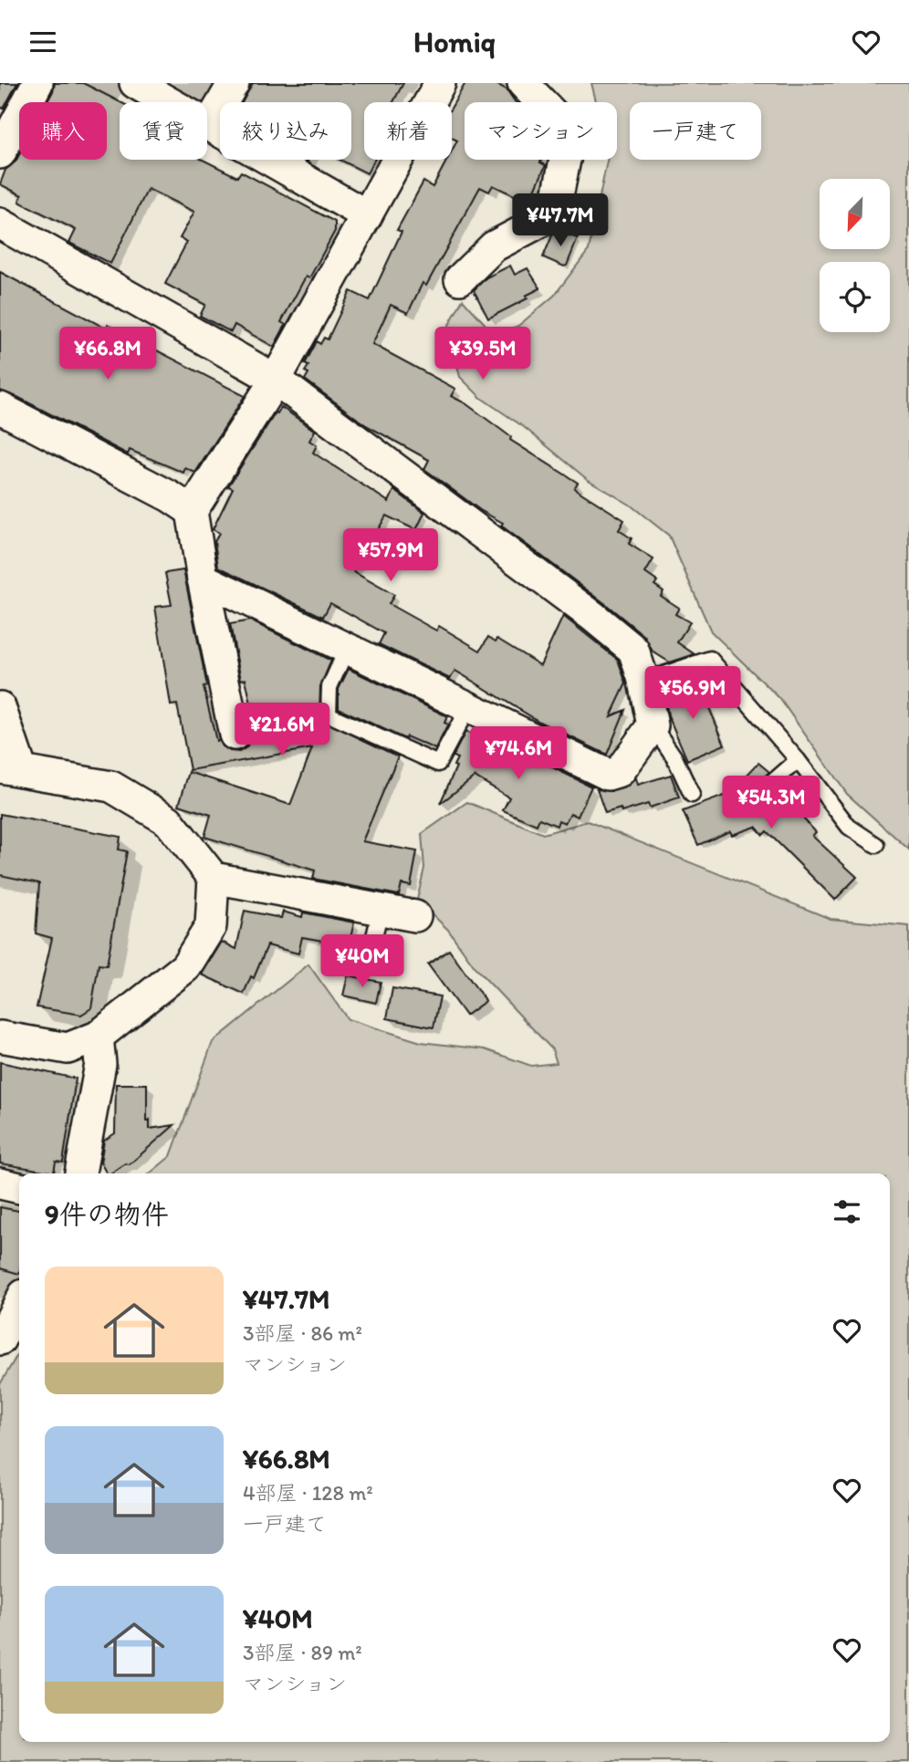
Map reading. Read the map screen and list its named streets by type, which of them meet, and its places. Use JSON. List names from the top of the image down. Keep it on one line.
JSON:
{"north":"bottom left","page":{"header":"Homiq","chip":["購入","賃貸","絞り込み","新着","マンション","一戸建て"],"price":["¥47.7M","¥66.8M","¥39.5M","¥57.9M","¥56.9M","¥21.6M","¥74.6M","¥54.3M","¥40M"],"heading":"9件の物件","list":[{"name":"¥47.7M","note":"3部屋 · 86 m² · マンション"},{"name":"¥66.8M","note":"4部屋 · 128 m² · 一戸建て"},{"name":"¥40M","note":"3部屋 · 89 m² · マンション"}]}}
